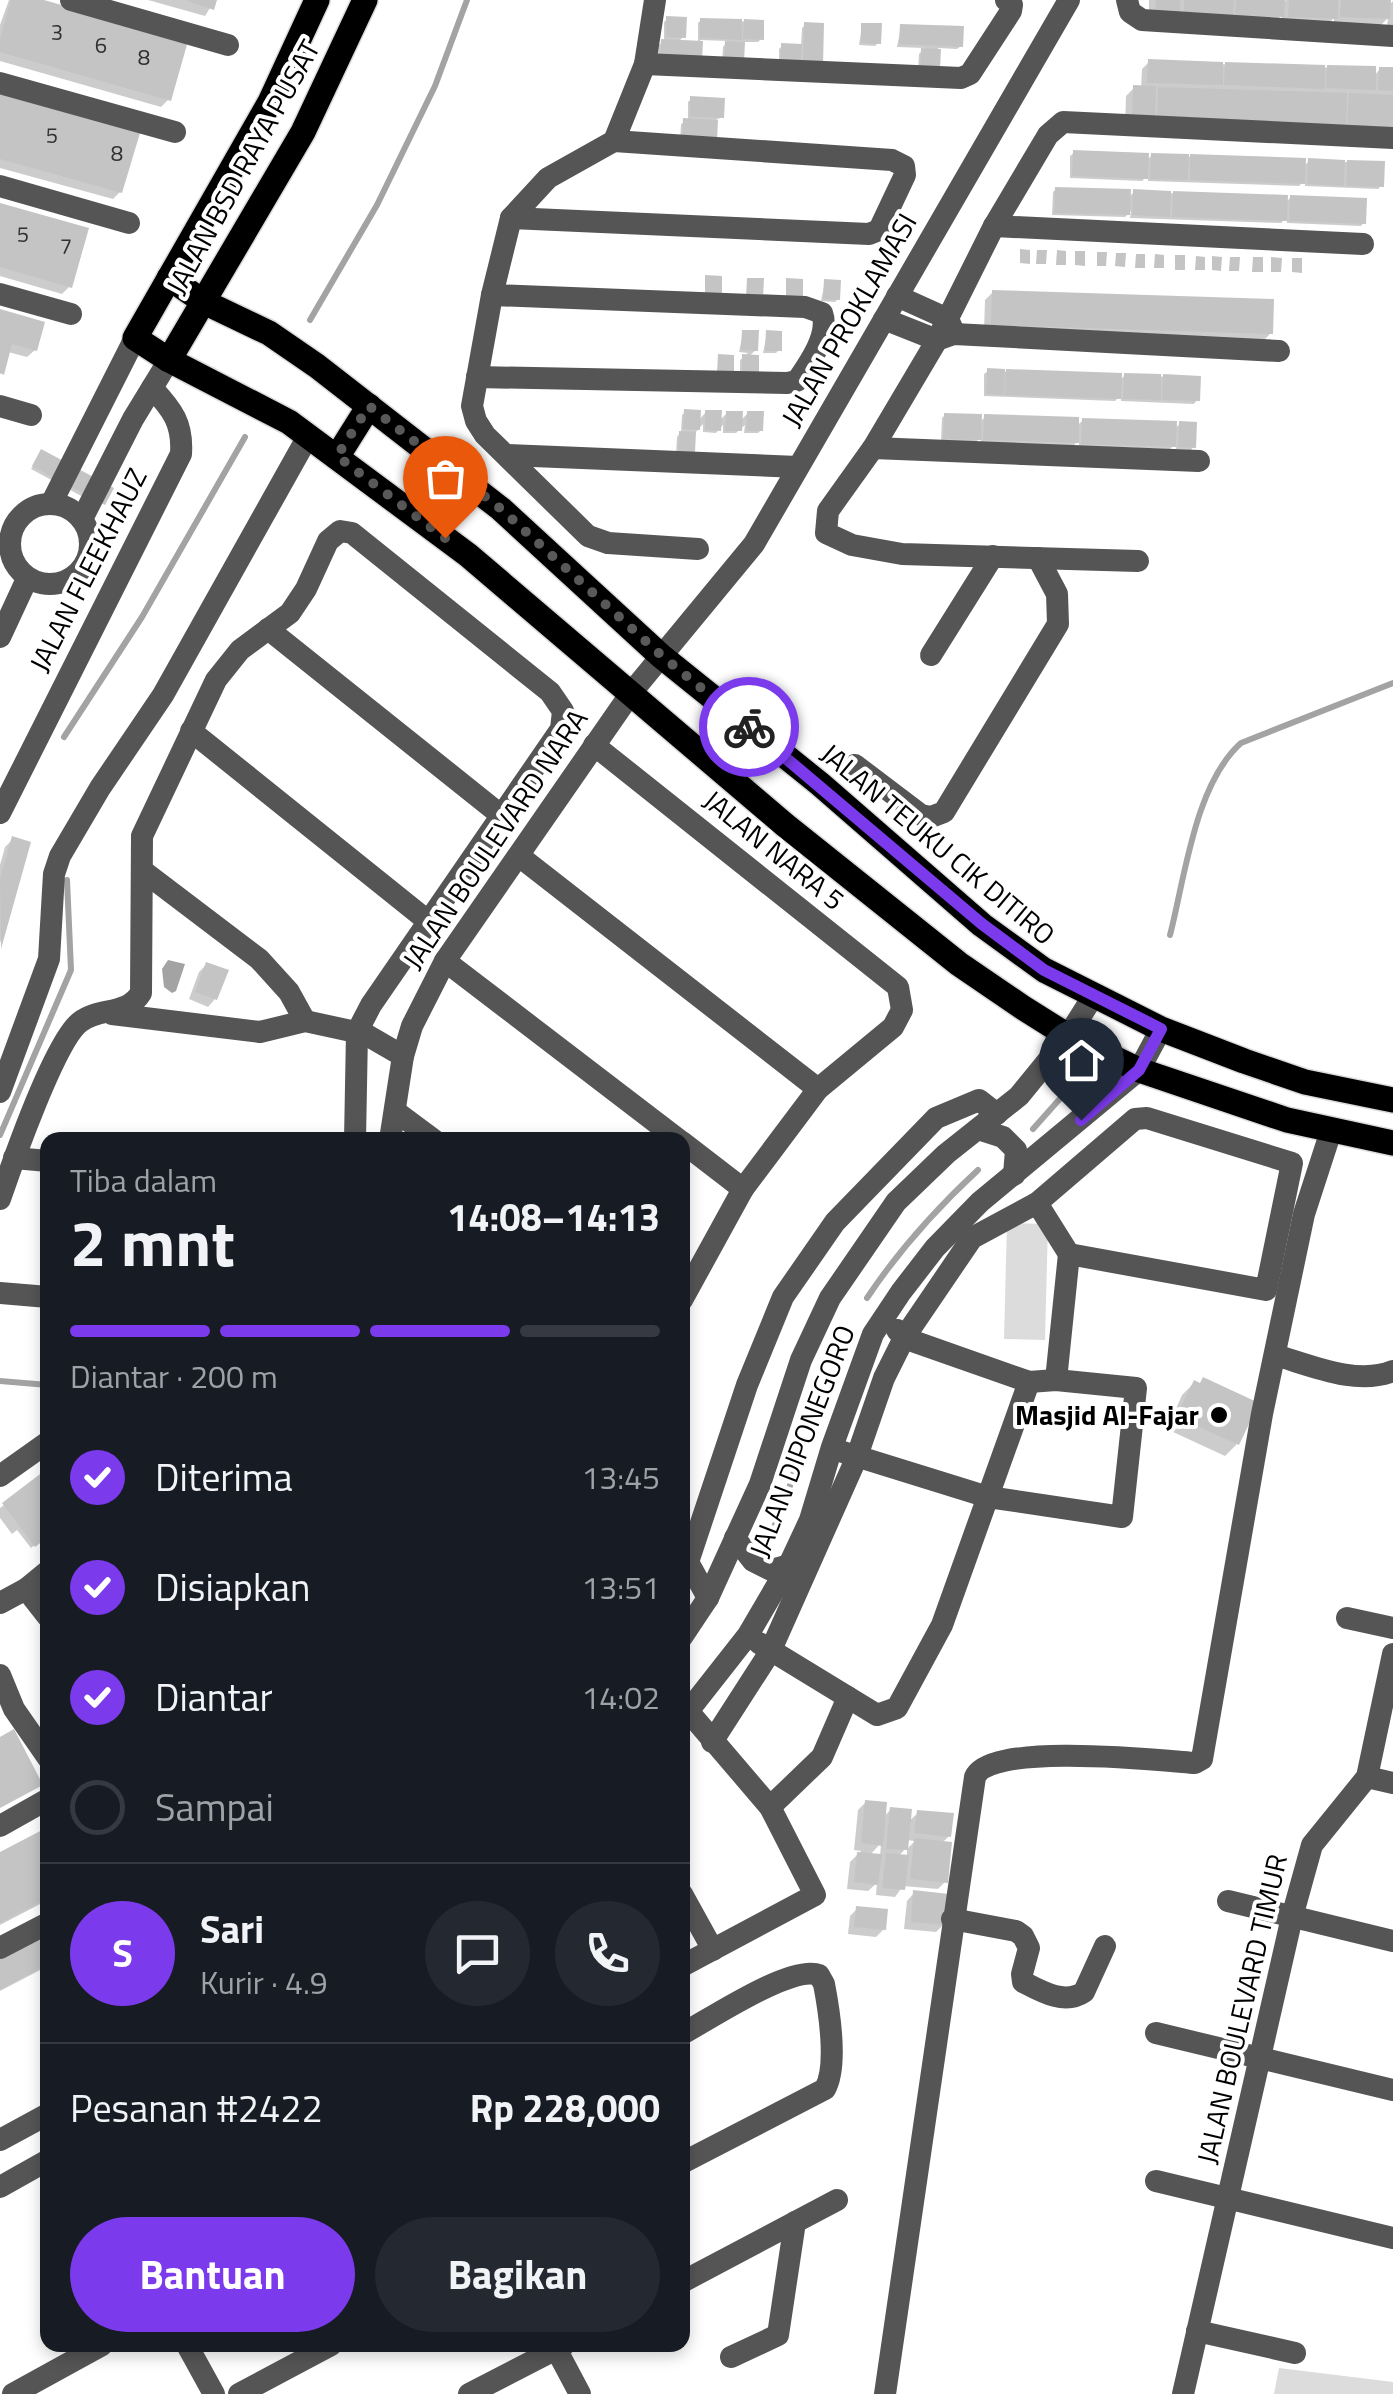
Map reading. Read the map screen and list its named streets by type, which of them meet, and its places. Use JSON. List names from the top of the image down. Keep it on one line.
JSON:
{"streets":{"main road":["JALAN BSD RAYA PUSAT","JALAN TEUKU CIK DITIRO"],"street":["JALAN PROKLAMASI","JALAN FLEEKHAUZ","JALAN BOULEVARD NARA","JALAN NARA 5","JALAN DIPONEGORO","JALAN BOULEVARD TIMUR"]},"crossings":[["JALAN BSD RAYA PUSAT","JALAN TEUKU CIK DITIRO"],["JALAN PROKLAMASI","JALAN BOULEVARD NARA"],["JALAN PROKLAMASI","JALAN TEUKU CIK DITIRO"],["JALAN BOULEVARD NARA","JALAN NARA 5"],["JALAN TEUKU CIK DITIRO","JALAN DIPONEGORO"]],"places":["Masjid Al-Fajar"],"house_numbers":["3","6","8","5","8","5","7"],"page":{"heading":["2 mnt","Tiba dalam","14:08–14:13"],"panel":["Sari","Kurir · 4.9","Pesanan #2422","Rp 228,000"],"bar":"Diantar · 200 m","list":[["Diterima","13:45"],["Disiapkan","13:51"],["Diantar","14:02"],"Sampai"],"round":"S","buttons":["Bantuan","Bagikan"]}}
